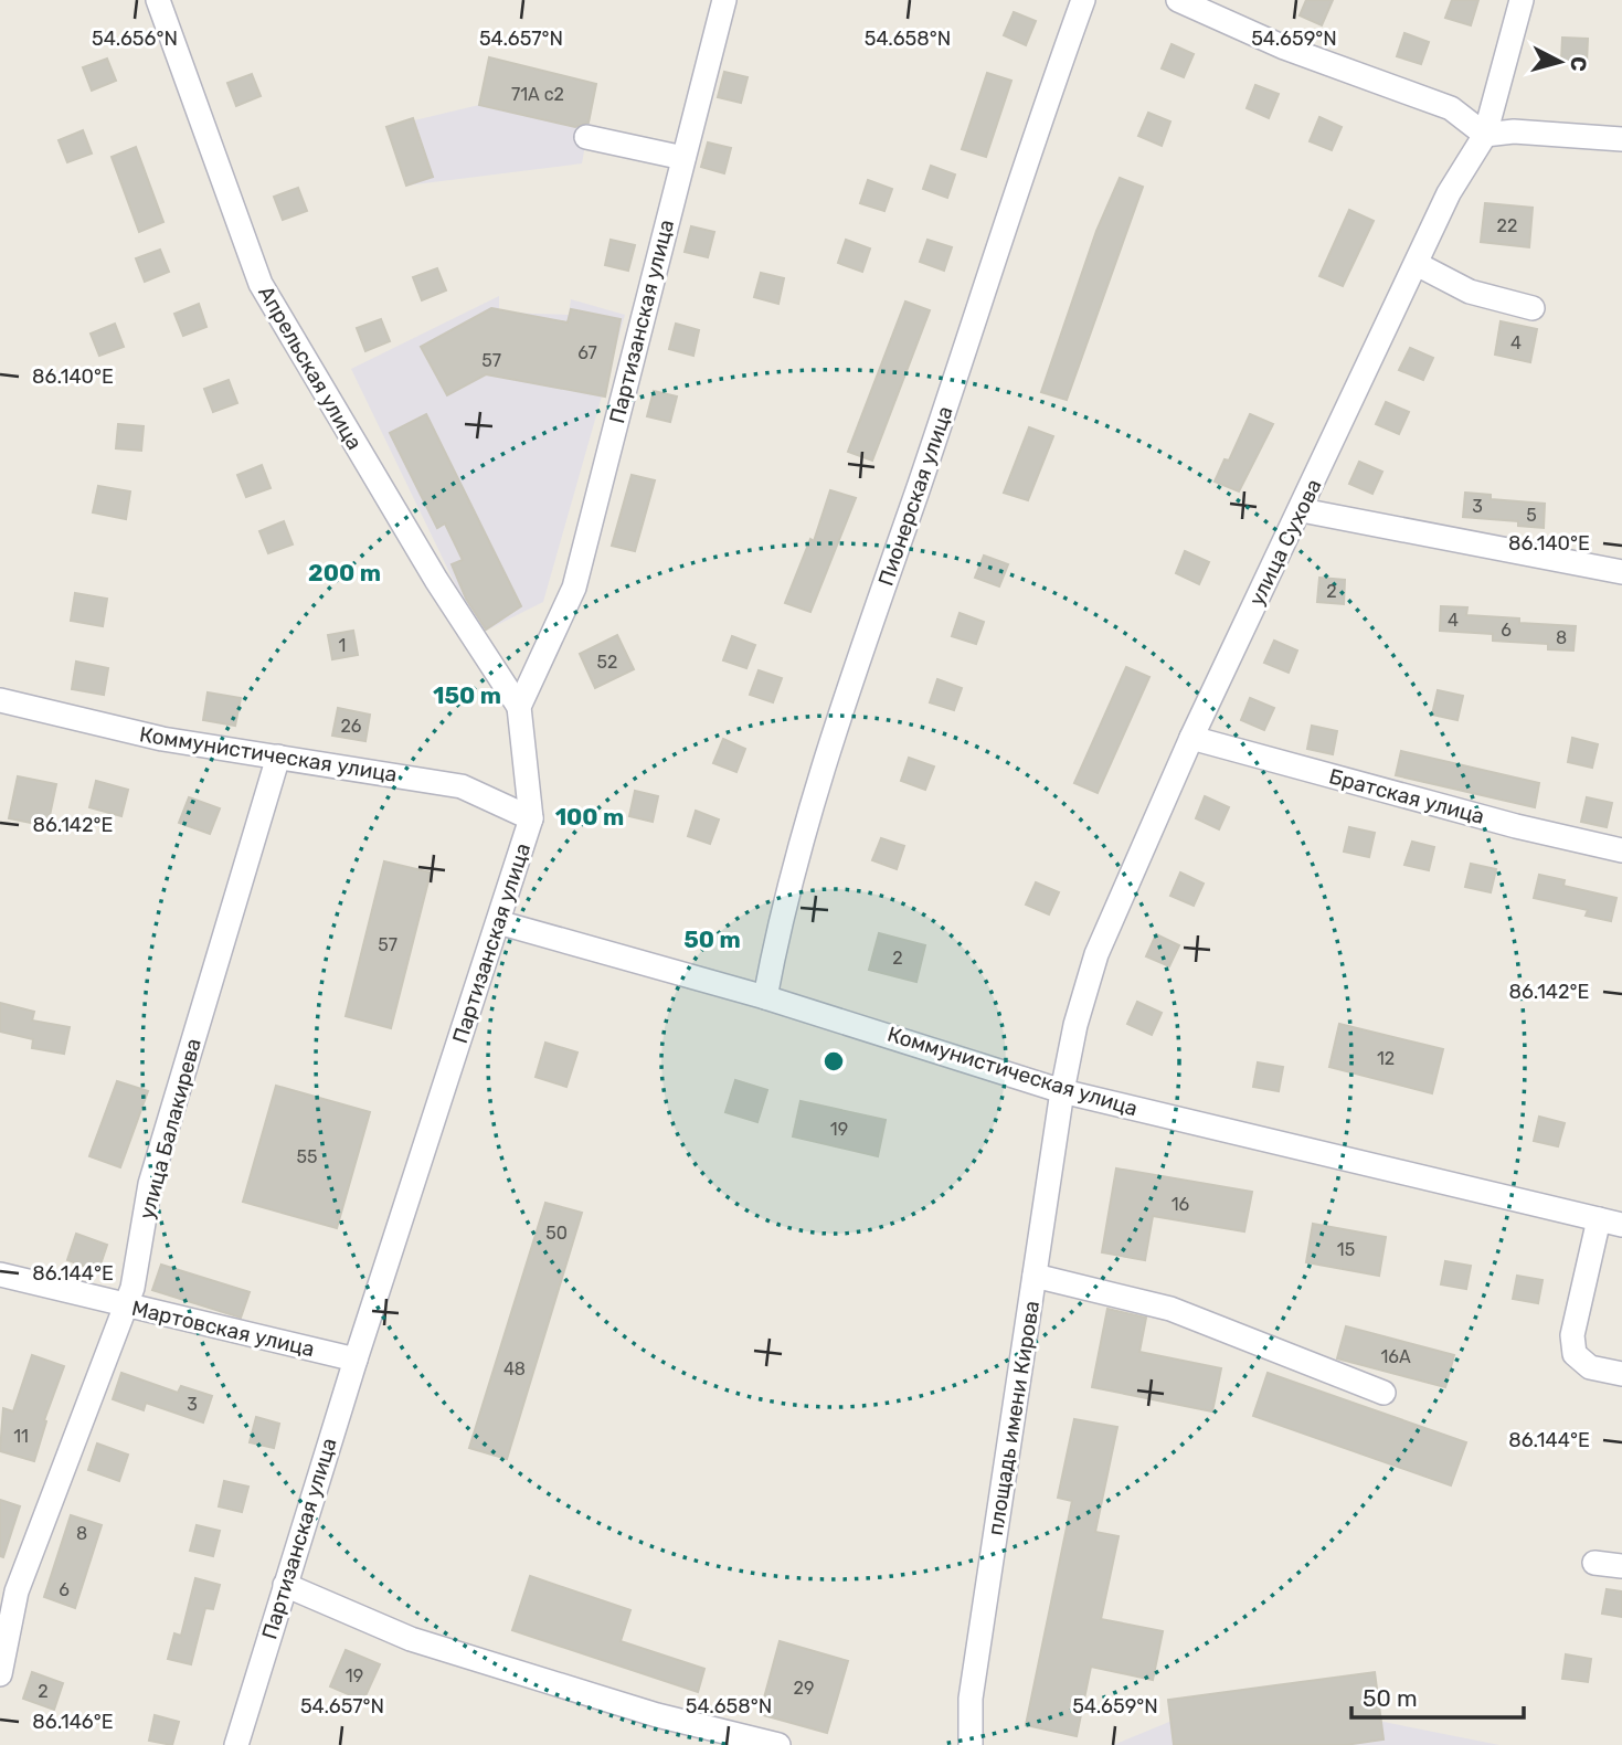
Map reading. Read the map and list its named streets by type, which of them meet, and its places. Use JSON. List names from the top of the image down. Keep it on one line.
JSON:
{"streets":{"street":["Партизанская улица","Апрельская улица","Пионерская улица","улица Сухова","Коммунистическая улица","Братская улица","улица Балакирева","Мартовская улица","площадь имени Кирова"]},"crossings":[["Партизанская улица","Апрельская улица"],["Партизанская улица","Коммунистическая улица"],["Партизанская улица","Мартовская улица"],["Пионерская улица","Коммунистическая улица"],["улица Сухова","Коммунистическая улица"],["улица Сухова","Братская улица"],["улица Сухова","площадь имени Кирова"],["Коммунистическая улица","улица Балакирева"],["Коммунистическая улица","площадь имени Кирова"],["улица Балакирева","Мартовская улица"]],"house_numbers":["71А с2","22","4","67","57","3","5","2","4","6","8","1","52","26","57","2","12","19","55","16","50","15","16А","48","3","11","8","6","19","29","2"],"scale_bar":"50 m","north":"right","coordinates":["54.656°N","54.657°N","54.658°N","54.659°N","86.140°E","86.142°E","86.144°E","86.146°E"],"rings":["200 m","150 m","100 m","50 m"]}
